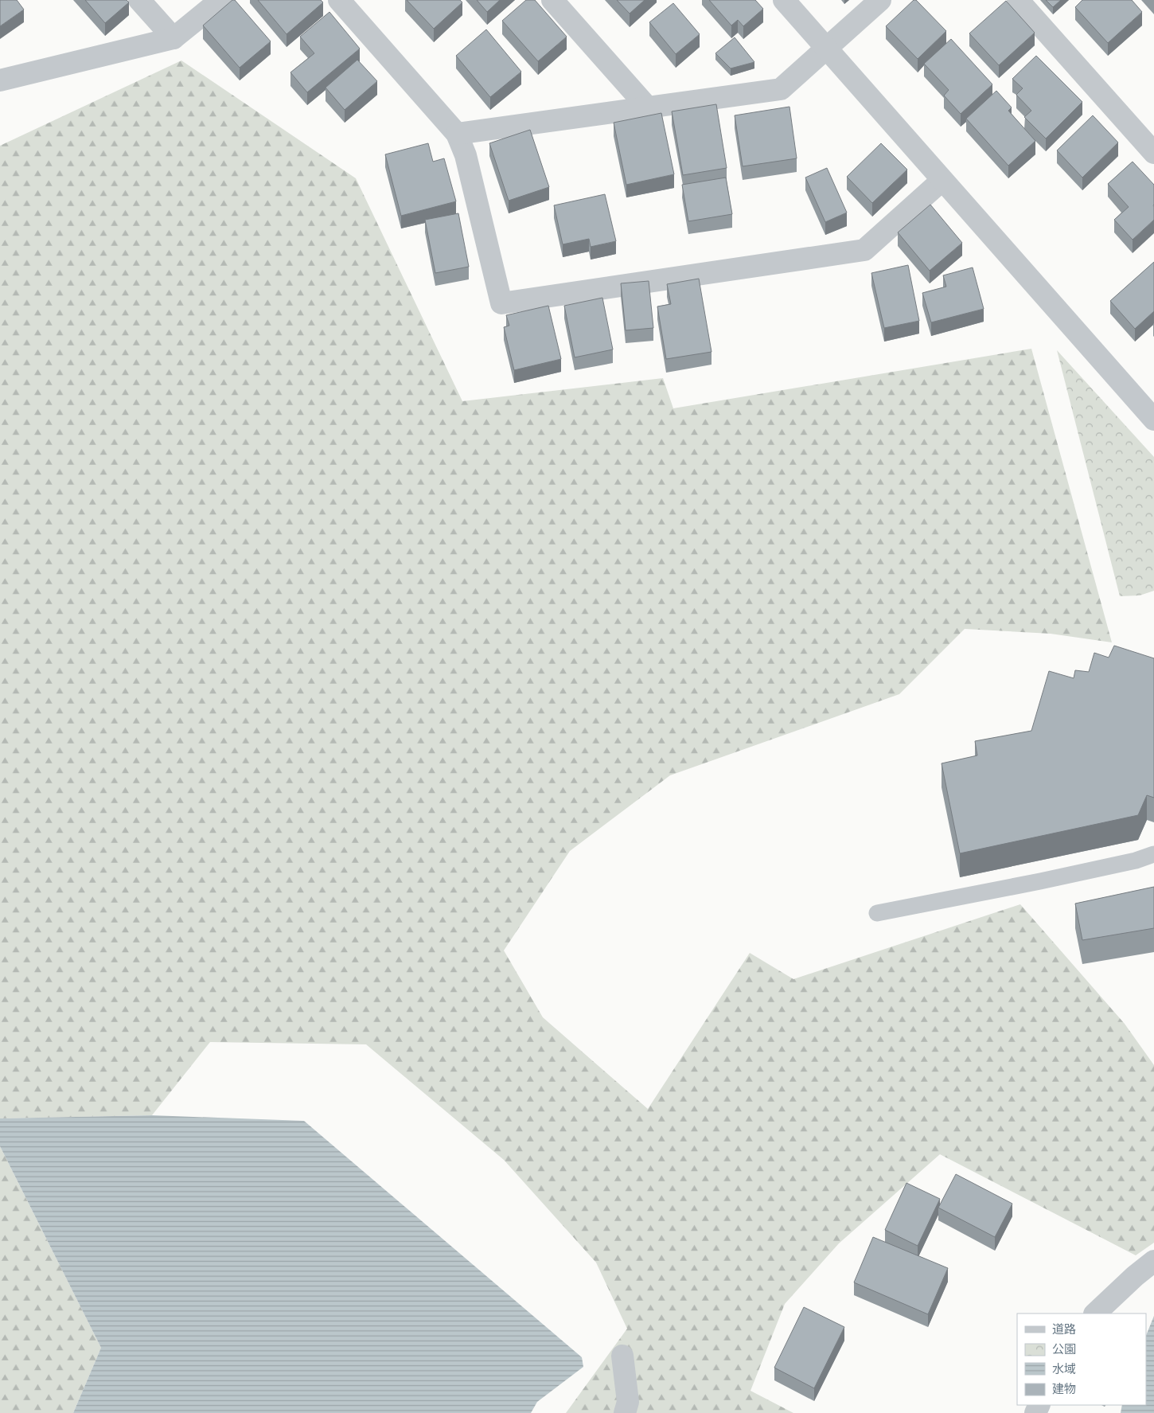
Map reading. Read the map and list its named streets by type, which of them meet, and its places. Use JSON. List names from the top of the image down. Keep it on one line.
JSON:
{"legend":["道路","公園","水域","建物"]}
